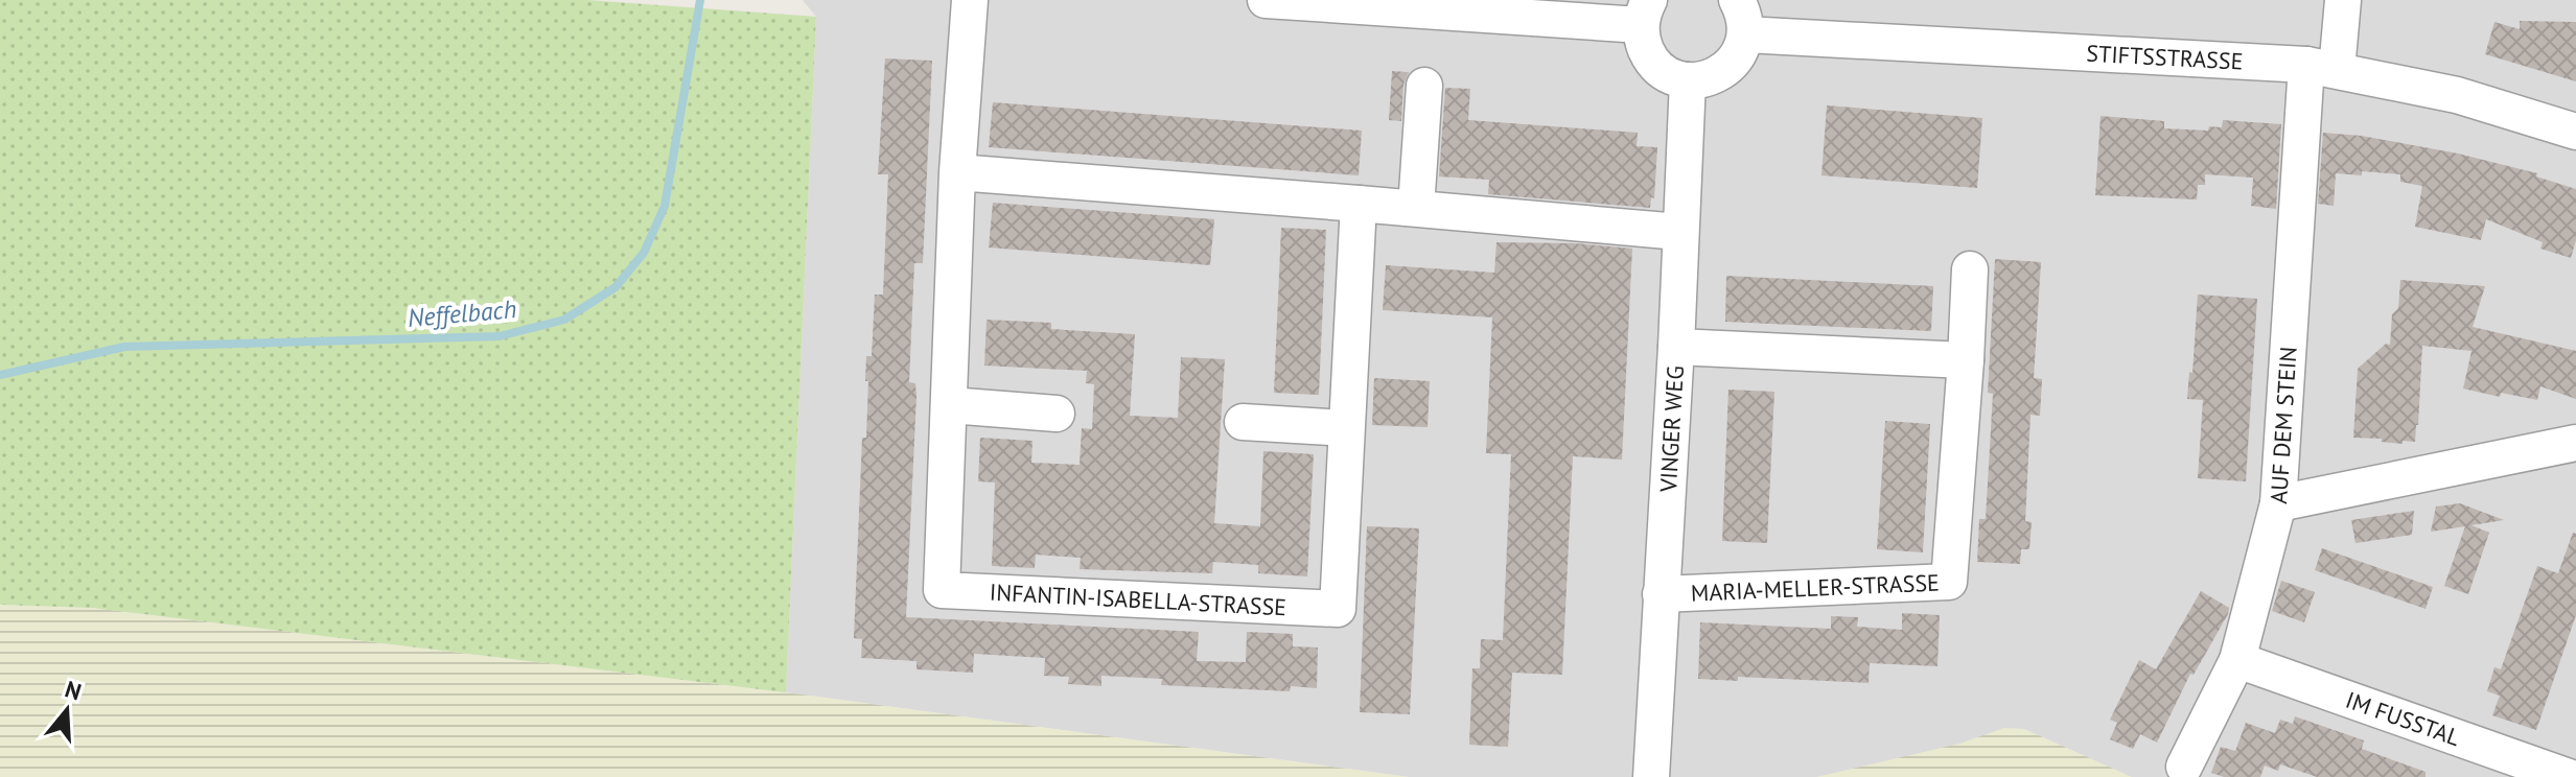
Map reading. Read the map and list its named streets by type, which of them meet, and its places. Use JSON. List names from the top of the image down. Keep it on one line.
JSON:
{"streets":{"street":["STIFTSSTRASSE","AUF DEM STEIN","VINGER WEG","MARIA-MELLER-STRASSE","INFANTIN-ISABELLA-STRASSE","IM FUSSTAL"]},"crossings":[["STIFTSSTRASSE","AUF DEM STEIN"],["AUF DEM STEIN","IM FUSSTAL"],["VINGER WEG","MARIA-MELLER-STRASSE"]],"water":["Neffelbach"],"north":"top"}
